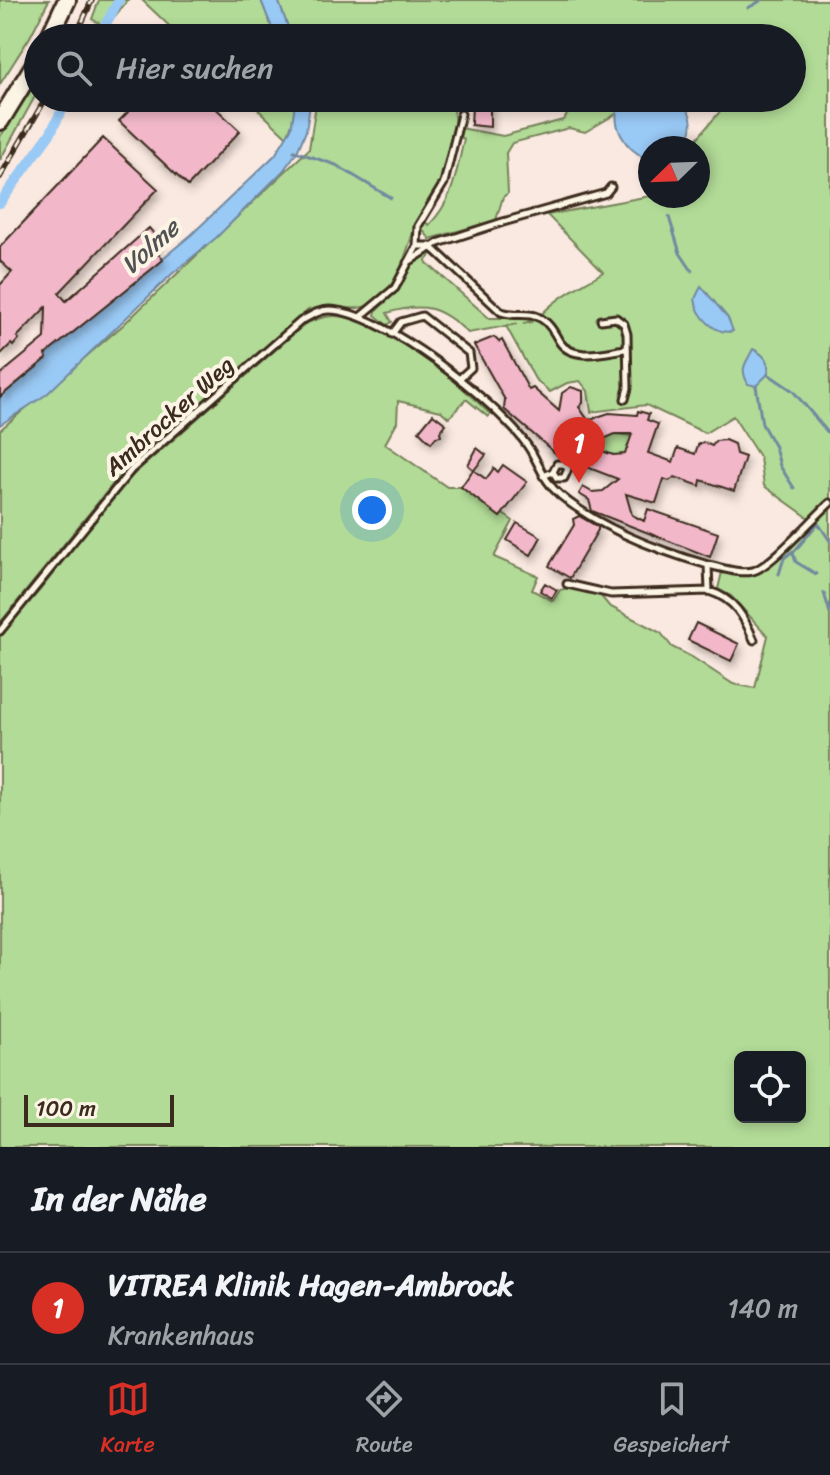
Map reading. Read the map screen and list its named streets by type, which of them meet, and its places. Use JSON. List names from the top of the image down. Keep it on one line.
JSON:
{"streets":{"lane":["Ambrocker Weg"]},"water":["Volme"],"scale_bar":"100 m","north":"bottom left","page":{"search":"Hier suchen","pins":"1","scale":"100 m","heading":"In der Nähe","list":[{"mark":"1","name":"VITREA Klinik Hagen-Ambrock","note":"Krankenhaus","value":"140 m"}],"nav":["Karte","Route","Gespeichert"]}}
